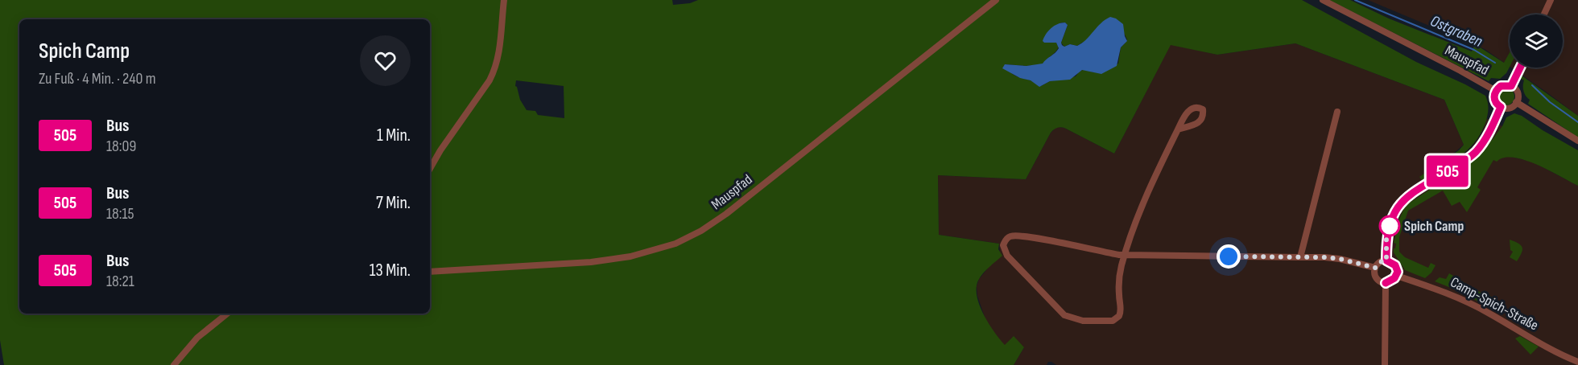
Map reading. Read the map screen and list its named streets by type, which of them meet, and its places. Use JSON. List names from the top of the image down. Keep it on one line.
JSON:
{"streets":{"street":["Mauspfad","Camp-Spich-Straße"]},"water":["Ostgraben"],"places":["Spich Camp"],"lines":["bus line 505"],"page":{"on_map":"505","heading":["Spich Camp","Zu Fuß · 4 Min. · 240 m"],"list":[{"mark":"505","name":"Bus","note":"18:09","value":"1 Min."},{"mark":"505","name":"Bus","note":"18:15","value":"7 Min."},{"mark":"505","name":"Bus","note":"18:21","value":"13 Min."}]}}
